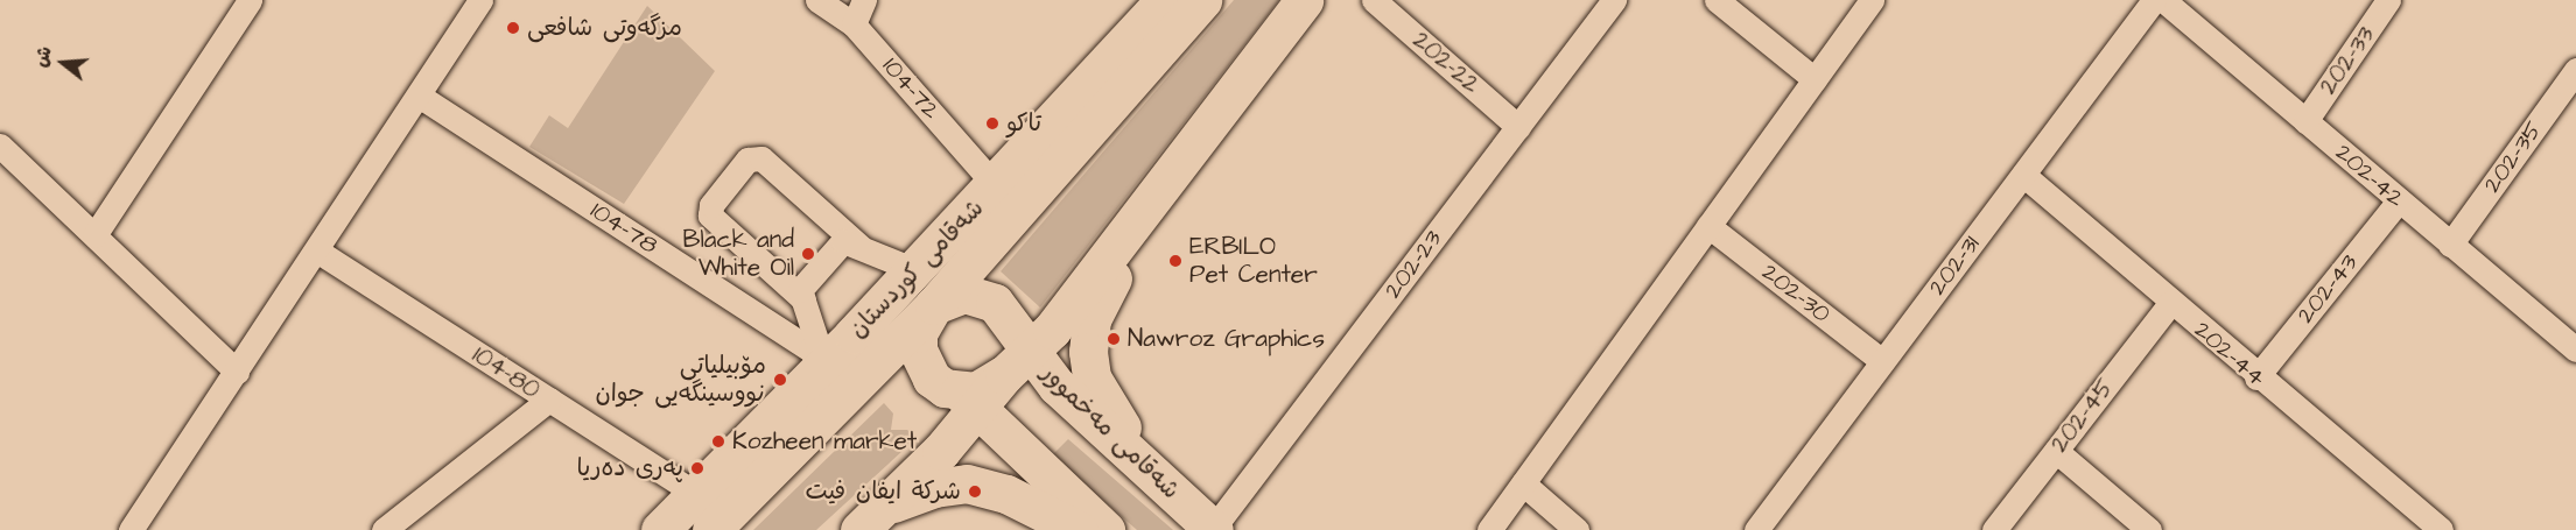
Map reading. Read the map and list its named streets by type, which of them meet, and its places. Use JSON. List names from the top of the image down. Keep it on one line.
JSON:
{"streets":{"highway":["شەقامی کوردستان","شەقامی مەخموور"],"street":["202-33","202-22","104-72","202-35","202-42","104-78","202-23","202-31","202-43","202-30","202-44","104-80","202-45"]},"crossings":[["202-33","202-42"],["202-22","202-23"],["104-72","شەقامی کوردستان"],["202-35","202-42"],["202-42","202-43"],["104-78","شەقامی کوردستان"],["202-23","شەقامی مەخموور"],["202-31","202-30"],["202-31","202-44"],["شەقامی کوردستان","104-80"],["شەقامی کوردستان","شەقامی مەخموور"],["202-43","202-44"],["202-44","202-45"]],"places":["مزگەوتی شافعی","تاكو","Black and White Oil","ERBILO Pet Center","Nawroz Graphics","مۆبیلیاتی نووسینگەیی جوان","Kozheen market","پەری دەریا","شركة ايفان فيت"],"north":"left"}
